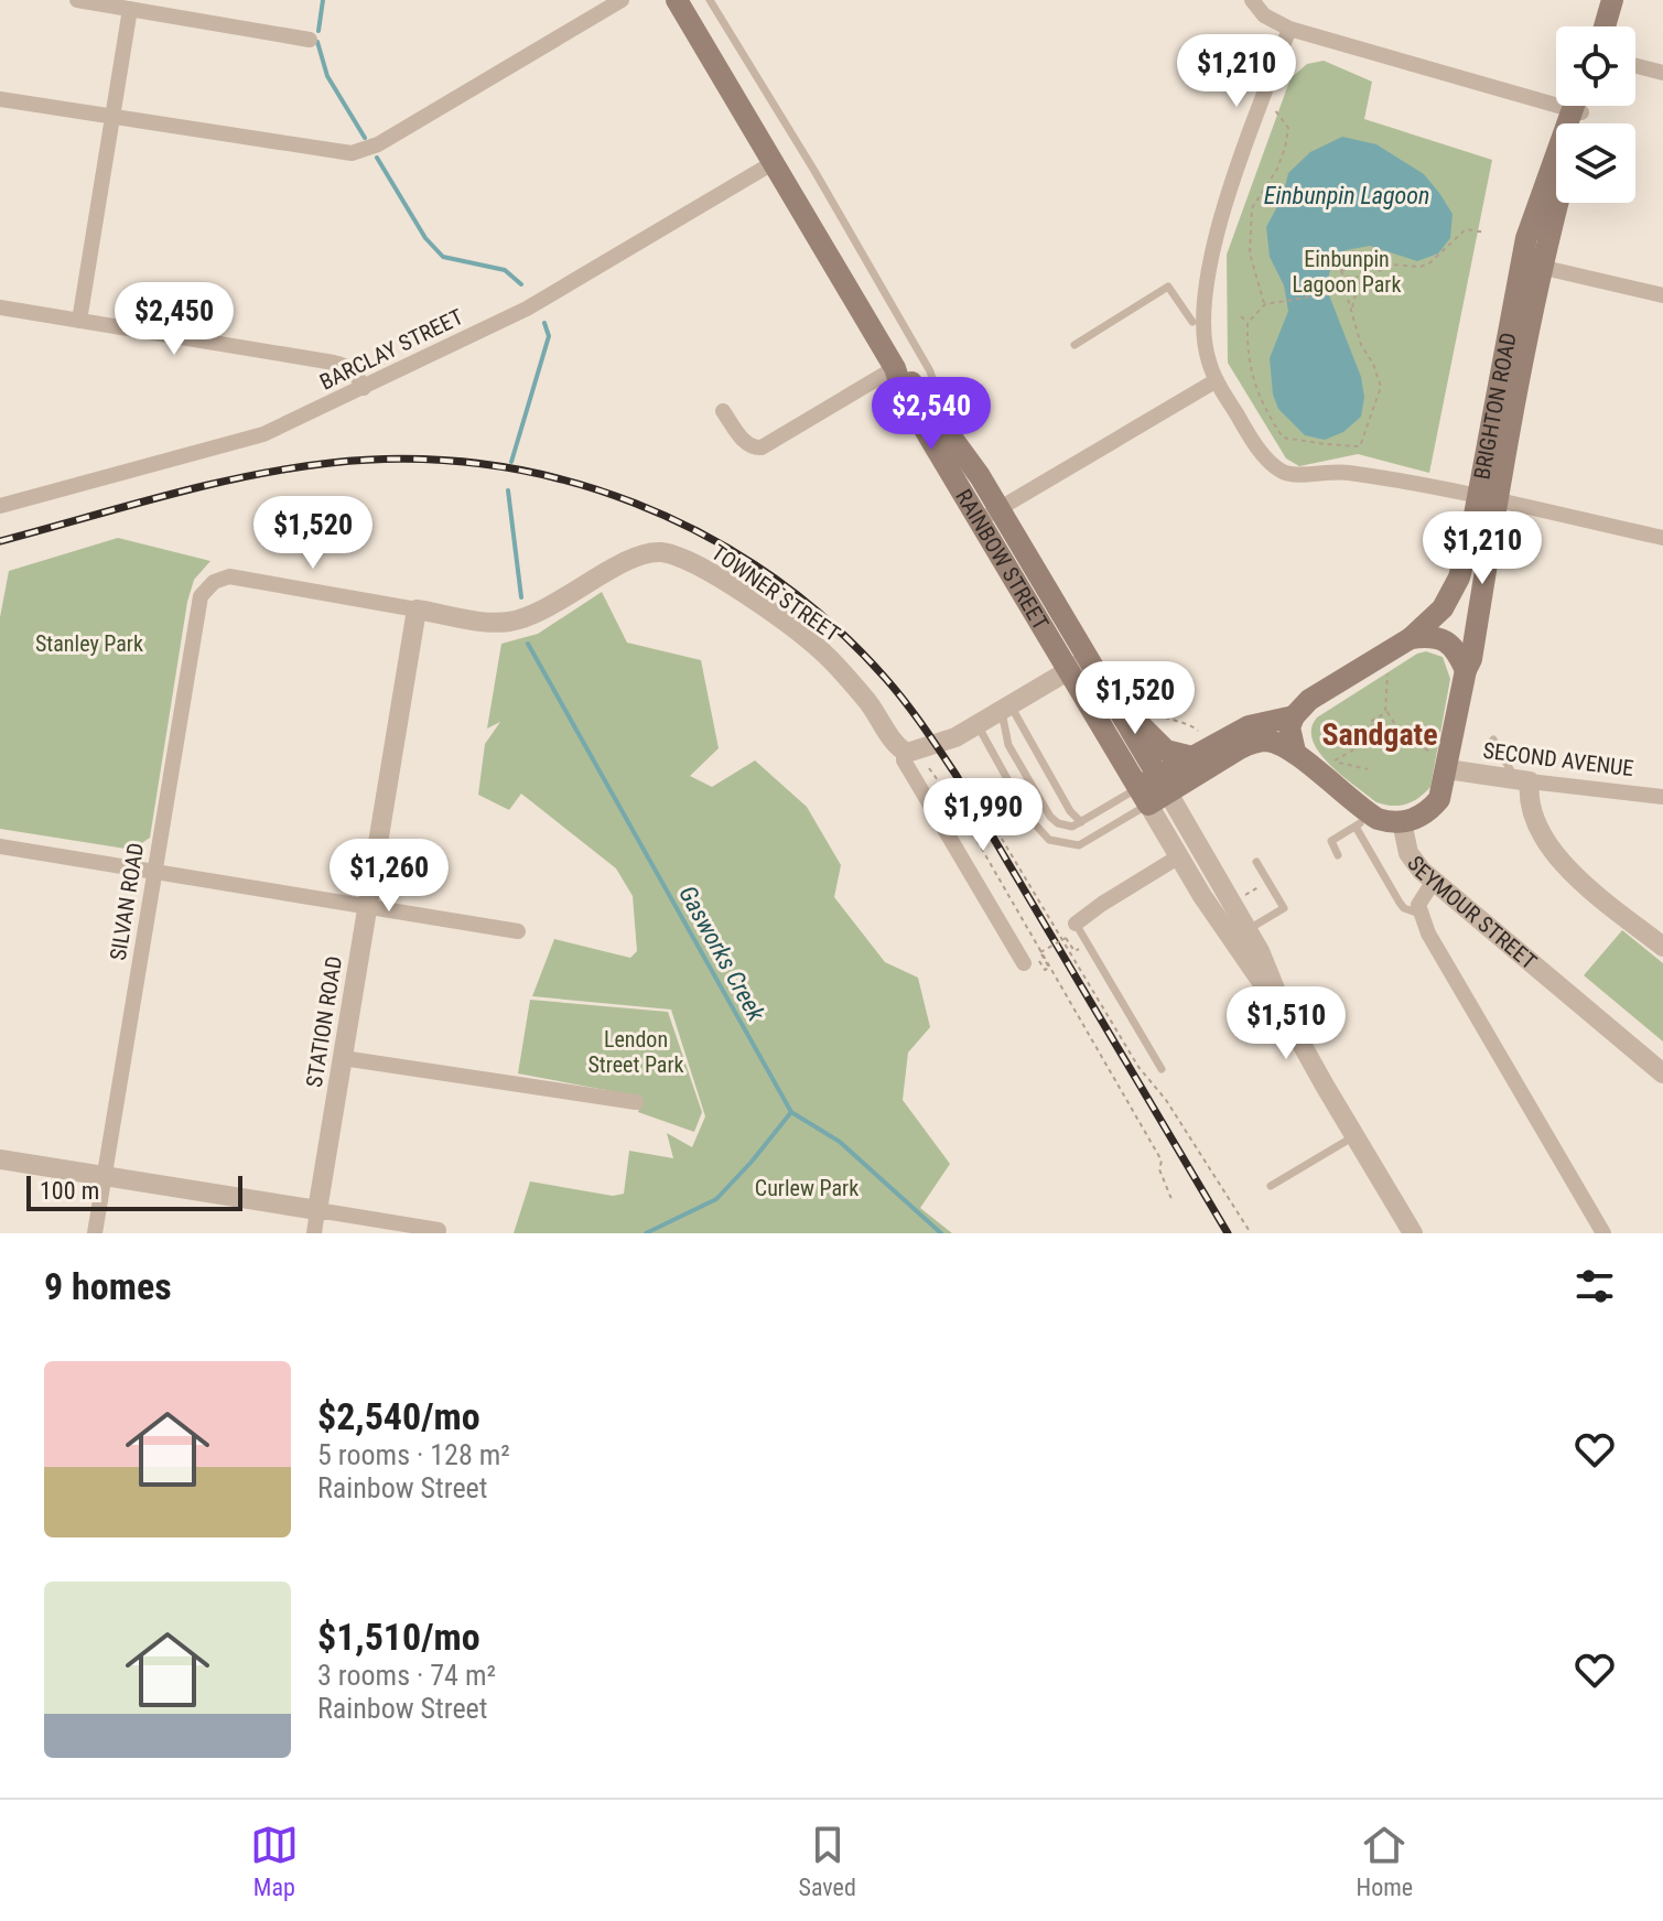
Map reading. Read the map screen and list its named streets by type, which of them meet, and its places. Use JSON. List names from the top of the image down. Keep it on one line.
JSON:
{"streets":{"main road":["BRIGHTON ROAD","RAINBOW STREET","SEYMOUR STREET"],"street":["BARCLAY STREET","TOWNER STREET","SECOND AVENUE","SILVAN ROAD","STATION ROAD"]},"crossings":[["BARCLAY STREET","RAINBOW STREET"],["BRIGHTON ROAD","SECOND AVENUE"],["BRIGHTON ROAD","SEYMOUR STREET"],["TOWNER STREET","SILVAN ROAD"],["TOWNER STREET","STATION ROAD"],["SILVAN ROAD","STATION ROAD"]],"districts":["Sandgate"],"water":["Einbunpin Lagoon","Gasworks Creek"],"parks":["Einbunpin Lagoon Park","Stanley Park","Lendon Street Park","Curlew Park"],"scale_bar":"100 m","page":{"price":["$1,210","$2,450","$2,540","$1,520","$1,210","$1,520","$1,990","$1,260","$1,510"],"scale":"100 m","heading":"9 homes","list":[{"name":"$2,540/mo","note":"5 rooms · 128 m² · Rainbow Street"},{"name":"$1,510/mo","note":"3 rooms · 74 m² · Rainbow Street"}],"tabs":["Map","Saved","Home"]}}
